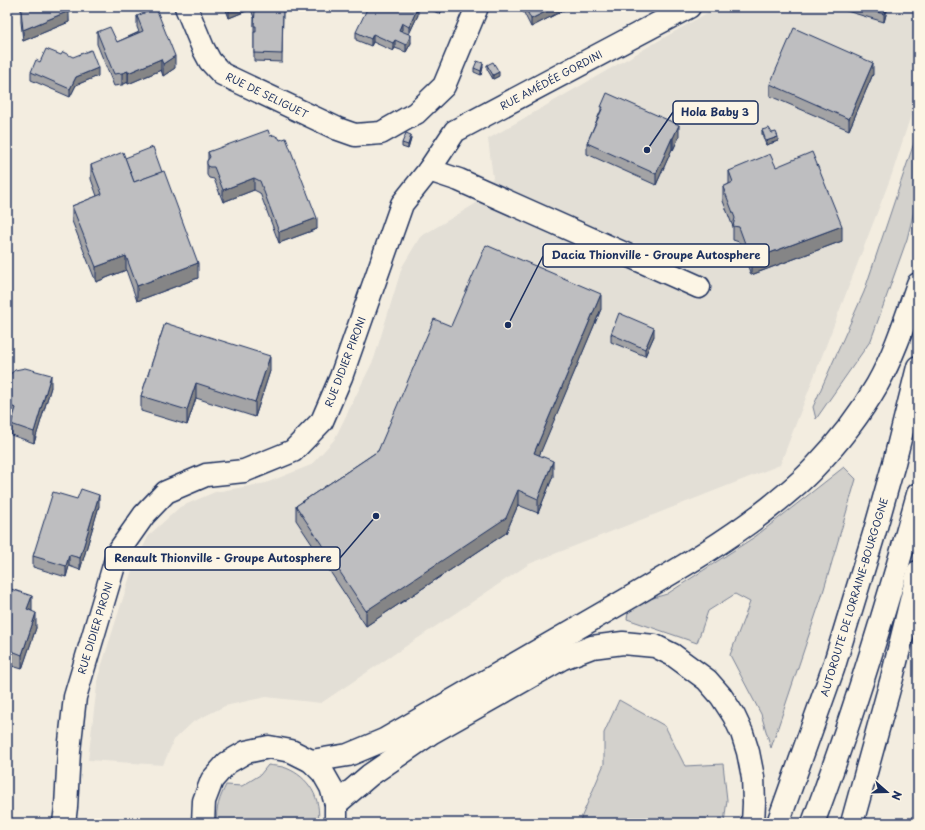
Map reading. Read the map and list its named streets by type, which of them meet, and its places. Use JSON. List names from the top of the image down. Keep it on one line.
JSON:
{"streets":{"main road":["RUE AMÉDÉE GORDINI","RUE DE SELIGUET","RUE DIDIER PIRONI","AUTOROUTE DE LORRAINE-BOURGOGNE"]},"crossings":[["RUE AMÉDÉE GORDINI","RUE DIDIER PIRONI"]],"places":["Hola Baby 3","Dacia Thionville - Groupe Autosphere","Renault Thionville - Groupe Autosphere"],"north":"right"}
